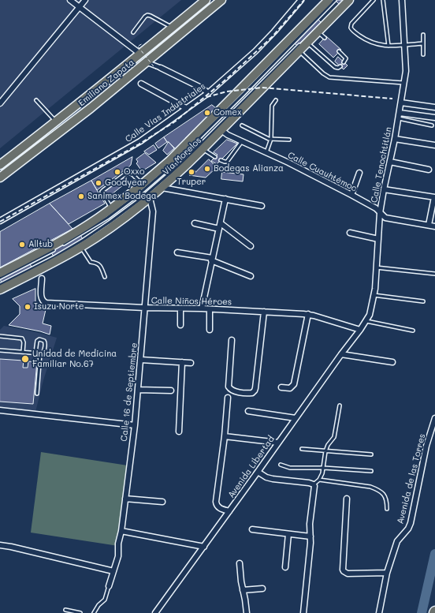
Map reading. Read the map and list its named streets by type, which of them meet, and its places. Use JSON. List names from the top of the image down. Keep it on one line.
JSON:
{"streets":{"main road":["Emiliano Zapata","Vía Morelos"],"street":["Calle Vías Industriales","Calle Tenochtitlán","Calle Cuauhtémoc","Calle Niños Héroes","Calle 16 de Septiembre","Avenida Libertad","Avenida de las Torres"]},"crossings":[["Vía Morelos","Calle Cuauhtémoc"],["Vía Morelos","Calle 16 de Septiembre"],["Calle Tenochtitlán","Calle Cuauhtémoc"],["Calle Tenochtitlán","Calle Niños Héroes"],["Calle Tenochtitlán","Avenida Libertad"],["Calle Niños Héroes","Calle 16 de Septiembre"],["Calle Niños Héroes","Avenida Libertad"]],"places":["Comex","Bodegas Alianza","Oxxo","Truper","Goodyear","Sanimex Bodega","Alltub","Isuzu Norte","Unidad de Medicina Familiar No.67"]}
